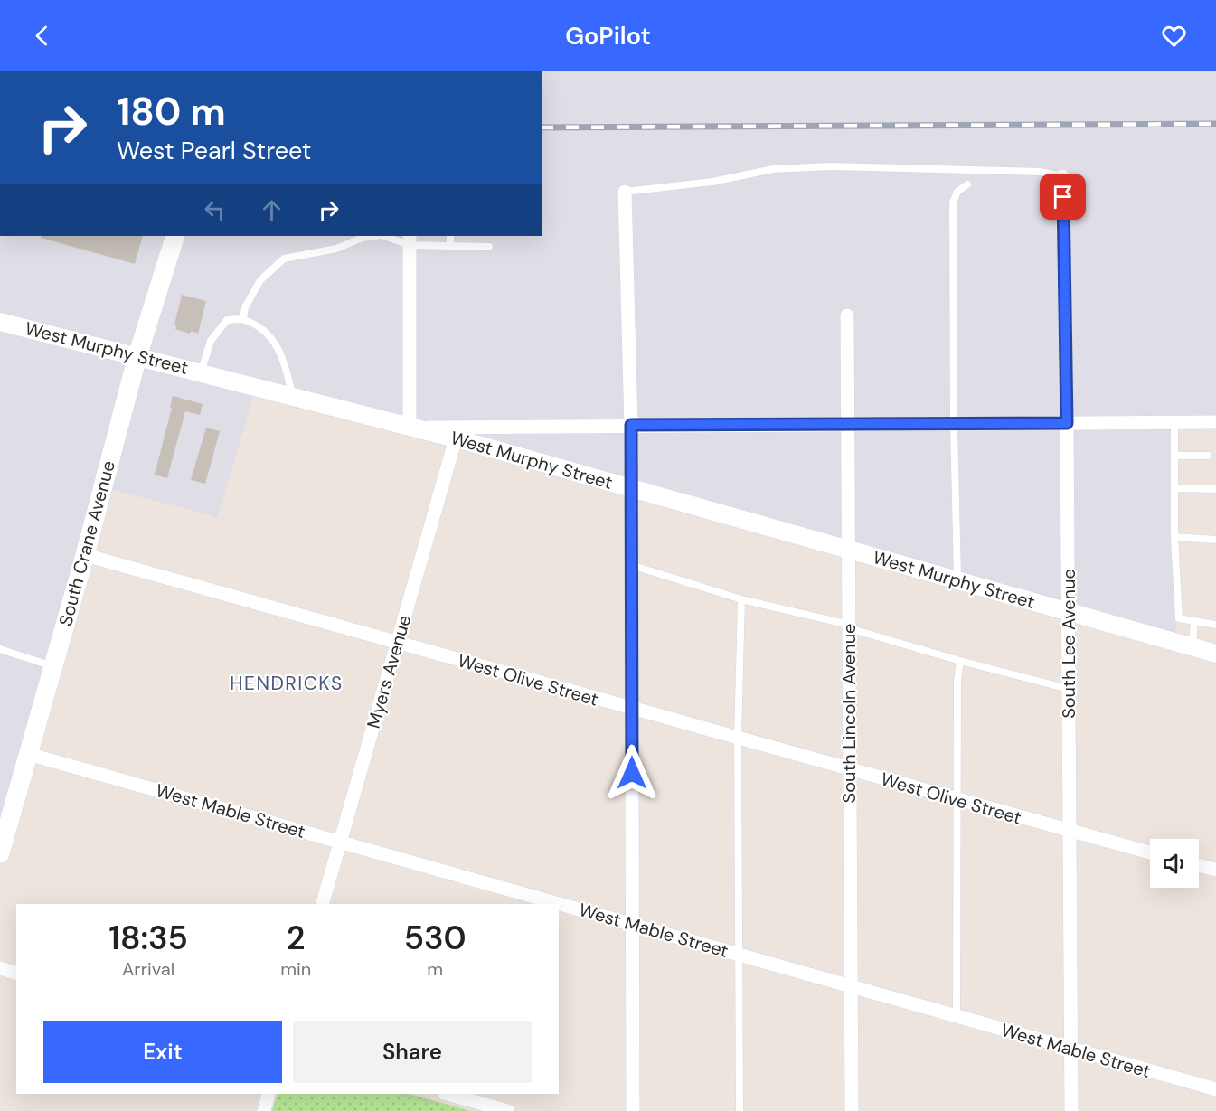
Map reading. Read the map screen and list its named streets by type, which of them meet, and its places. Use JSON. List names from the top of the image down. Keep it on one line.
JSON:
{"streets":{"main road":["South Crane Avenue"],"street":["West Murphy Street","South Lee Avenue","Myers Avenue","West Olive Street","South Lincoln Avenue","West Mable Street"]},"crossings":[["West Murphy Street","South Crane Avenue"],["West Murphy Street","South Lee Avenue"],["West Murphy Street","Myers Avenue"],["West Murphy Street","South Lincoln Avenue"],["South Crane Avenue","West Olive Street"],["South Crane Avenue","West Mable Street"],["South Lee Avenue","West Olive Street"],["South Lee Avenue","West Mable Street"],["Myers Avenue","West Olive Street"],["Myers Avenue","West Mable Street"],["West Olive Street","South Lincoln Avenue"],["South Lincoln Avenue","West Mable Street"]],"districts":["HENDRICKS"],"page":{"header":"GoPilot","turn":["180 m","West Pearl Street"],"eta":["18:35","Arrival","2","min","530","m"],"buttons":["Exit","Share"]}}
